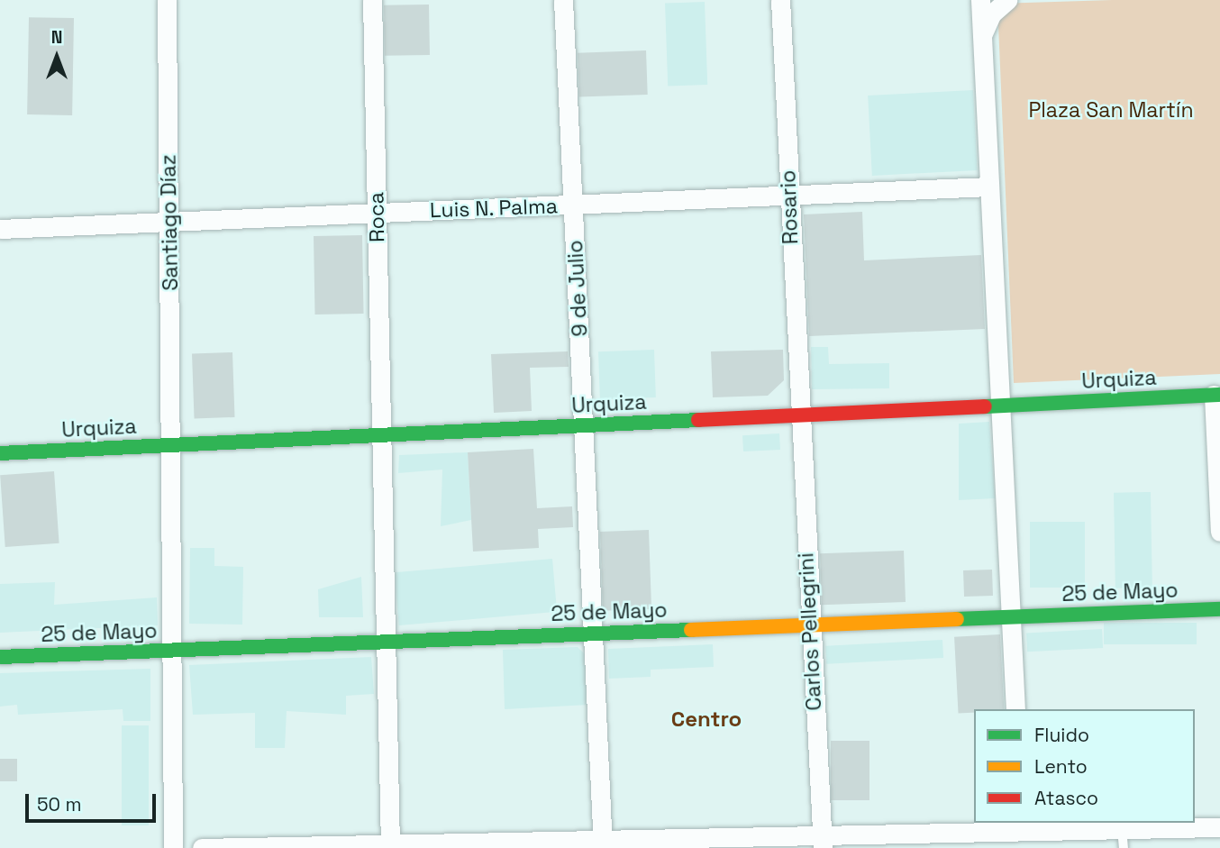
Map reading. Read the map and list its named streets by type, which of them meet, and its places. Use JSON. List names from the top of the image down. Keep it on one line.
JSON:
{"streets":{"street":["Rosario","Luis N. Palma","Roca","Santiago Díaz","9 de Julio","Urquiza","25 de Mayo","Carlos Pellegrini"]},"crossings":[["Rosario","Luis N. Palma"],["Rosario","Urquiza"],["Rosario","Carlos Pellegrini"],["Luis N. Palma","Roca"],["Luis N. Palma","Santiago Díaz"],["Luis N. Palma","9 de Julio"],["Roca","Urquiza"],["Roca","25 de Mayo"],["Santiago Díaz","Urquiza"],["Santiago Díaz","25 de Mayo"],["9 de Julio","Urquiza"],["9 de Julio","25 de Mayo"],["Urquiza","Carlos Pellegrini"],["25 de Mayo","Carlos Pellegrini"]],"districts":["Centro"],"parks":["Plaza San Martín"],"legend":["Fluido","Lento","Atasco"],"scale_bar":"50 m","north":"top"}
